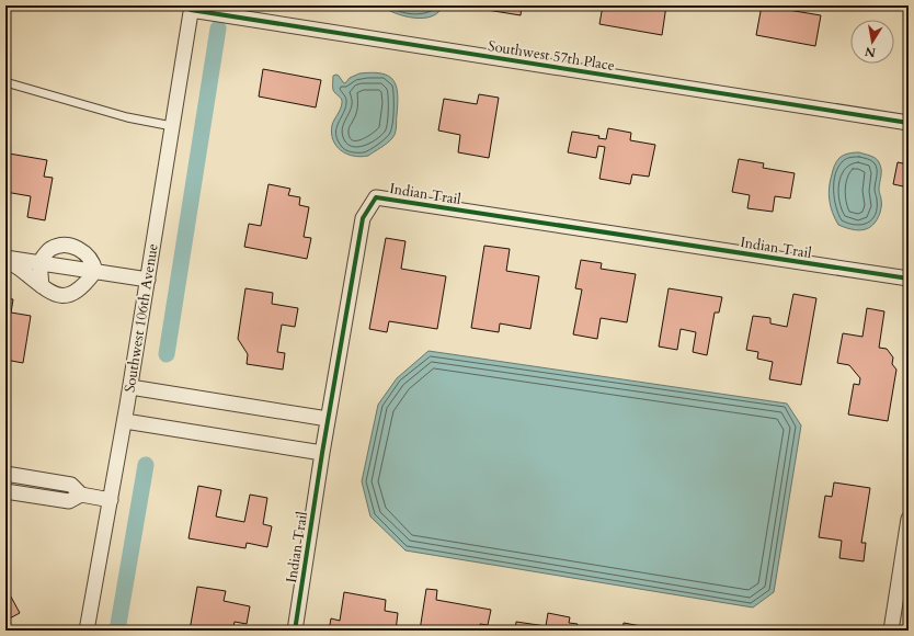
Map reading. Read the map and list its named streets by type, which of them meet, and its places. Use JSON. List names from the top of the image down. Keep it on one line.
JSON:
{"streets":{"street":["Southwest 57th Place","Indian Trail","Southwest 106th Avenue"]},"crossings":[["Southwest 57th Place","Southwest 106th Avenue"]],"north":"bottom"}
